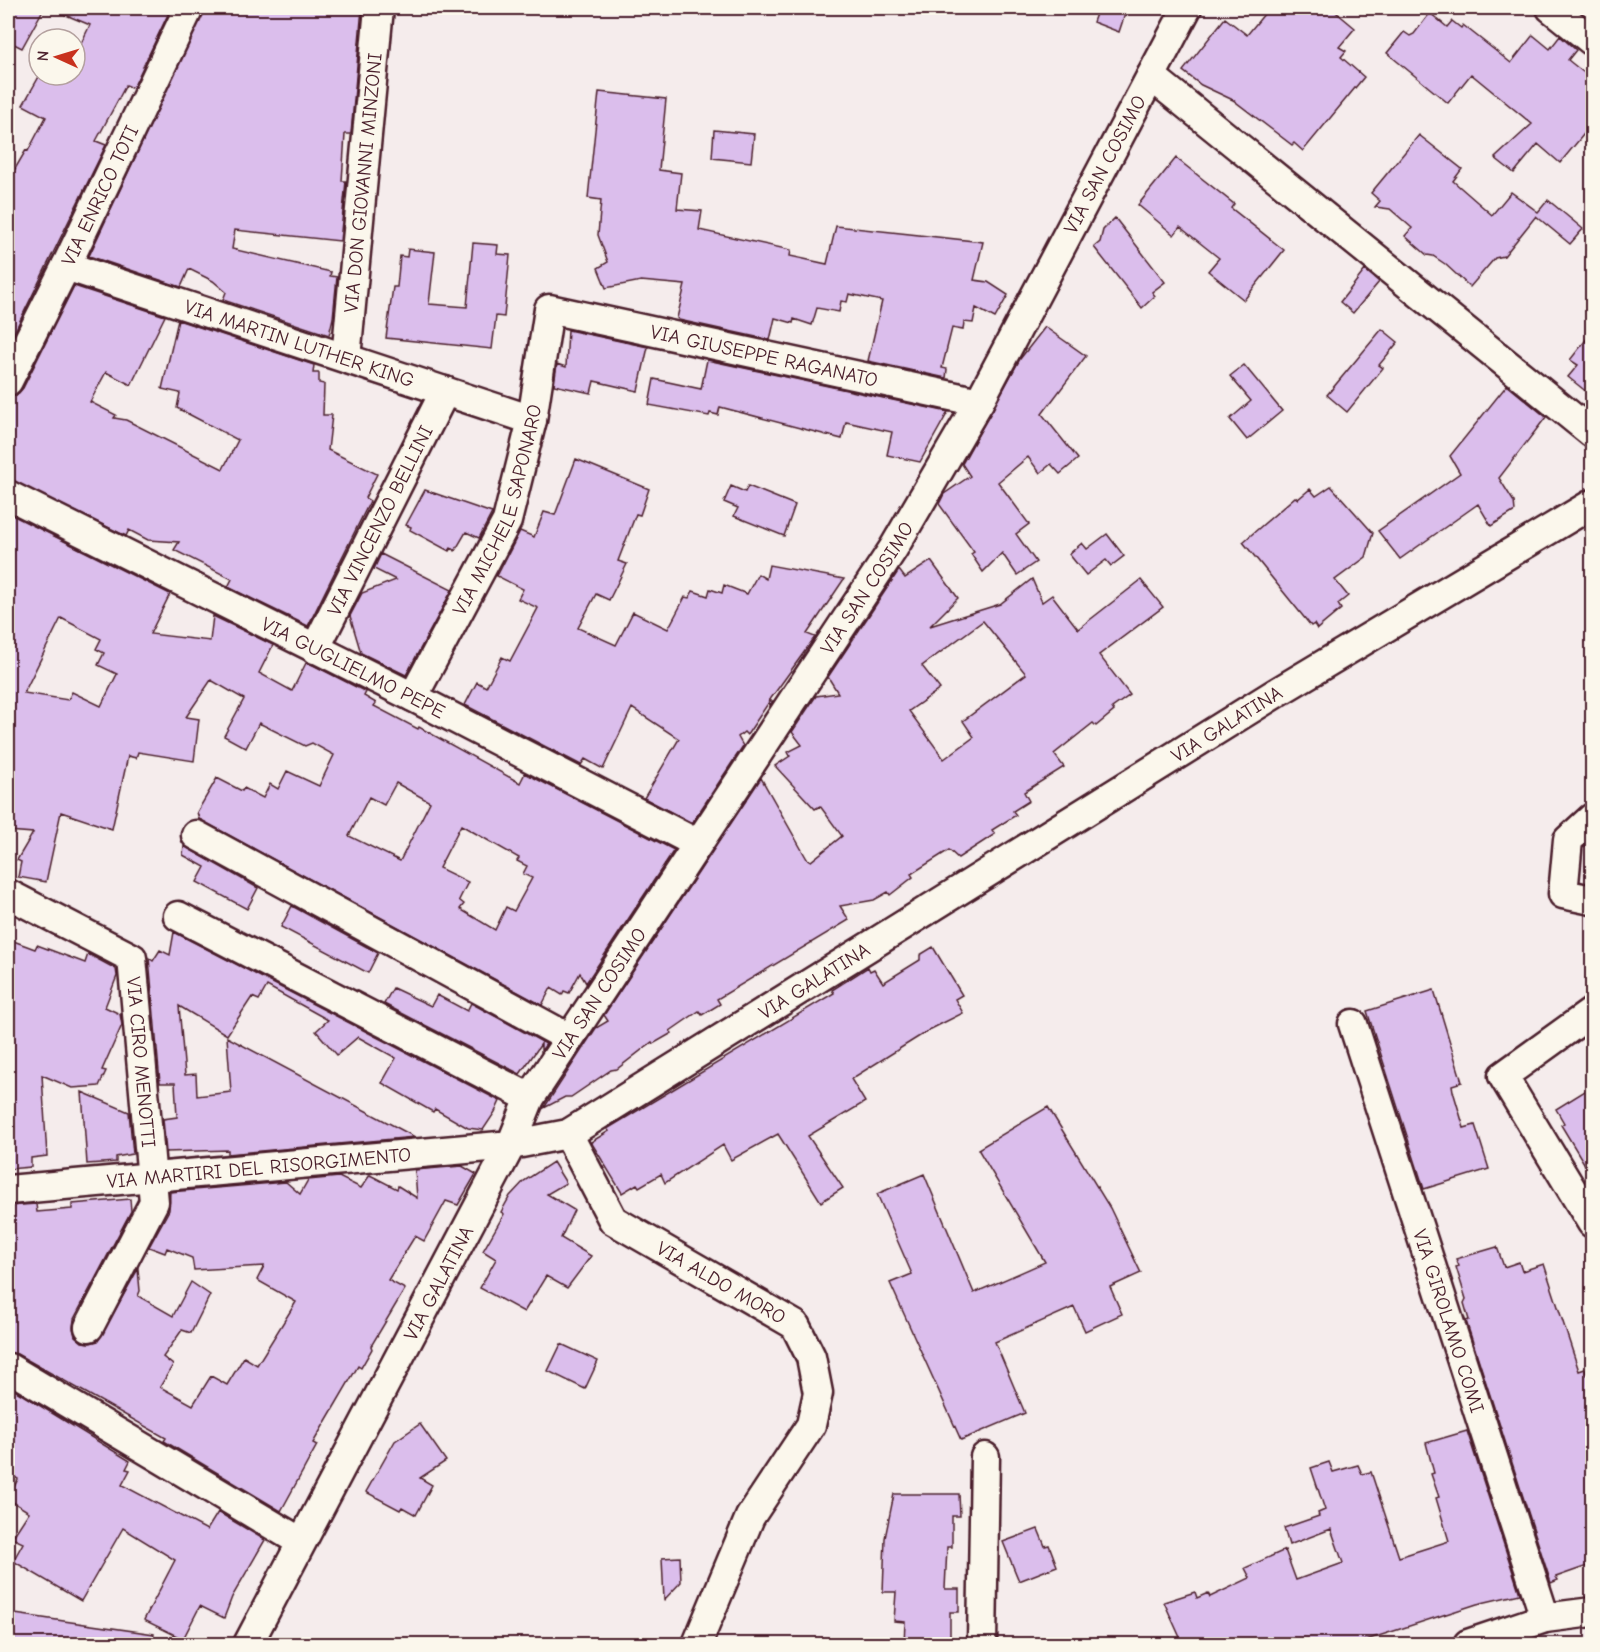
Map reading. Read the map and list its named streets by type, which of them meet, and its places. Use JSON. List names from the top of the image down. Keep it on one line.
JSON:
{"streets":{"street":["VIA SAN COSIMO","VIA DON GIOVANNI MINZONI","VIA ENRICO TOTI","VIA MARTIN LUTHER KING","VIA GIUSEPPE RAGANATO","VIA MICHELE SAPONARO","VIA VINCENZO BELLINI","VIA GUGLIELMO PEPE","VIA GALATINA","VIA CIRO MENOTTI","VIA MARTIRI DEL RISORGIMENTO","VIA ALDO MORO","VIA GIROLAMO COMI"]},"crossings":[["VIA SAN COSIMO","VIA GIUSEPPE RAGANATO"],["VIA SAN COSIMO","VIA GUGLIELMO PEPE"],["VIA SAN COSIMO","VIA GALATINA"],["VIA SAN COSIMO","VIA MARTIRI DEL RISORGIMENTO"],["VIA DON GIOVANNI MINZONI","VIA MARTIN LUTHER KING"],["VIA ENRICO TOTI","VIA MARTIN LUTHER KING"],["VIA MARTIN LUTHER KING","VIA MICHELE SAPONARO"],["VIA MARTIN LUTHER KING","VIA VINCENZO BELLINI"],["VIA GIUSEPPE RAGANATO","VIA MICHELE SAPONARO"],["VIA MICHELE SAPONARO","VIA GUGLIELMO PEPE"],["VIA VINCENZO BELLINI","VIA GUGLIELMO PEPE"],["VIA GALATINA","VIA MARTIRI DEL RISORGIMENTO"],["VIA GALATINA","VIA ALDO MORO"],["VIA CIRO MENOTTI","VIA MARTIRI DEL RISORGIMENTO"]],"north":"left"}
